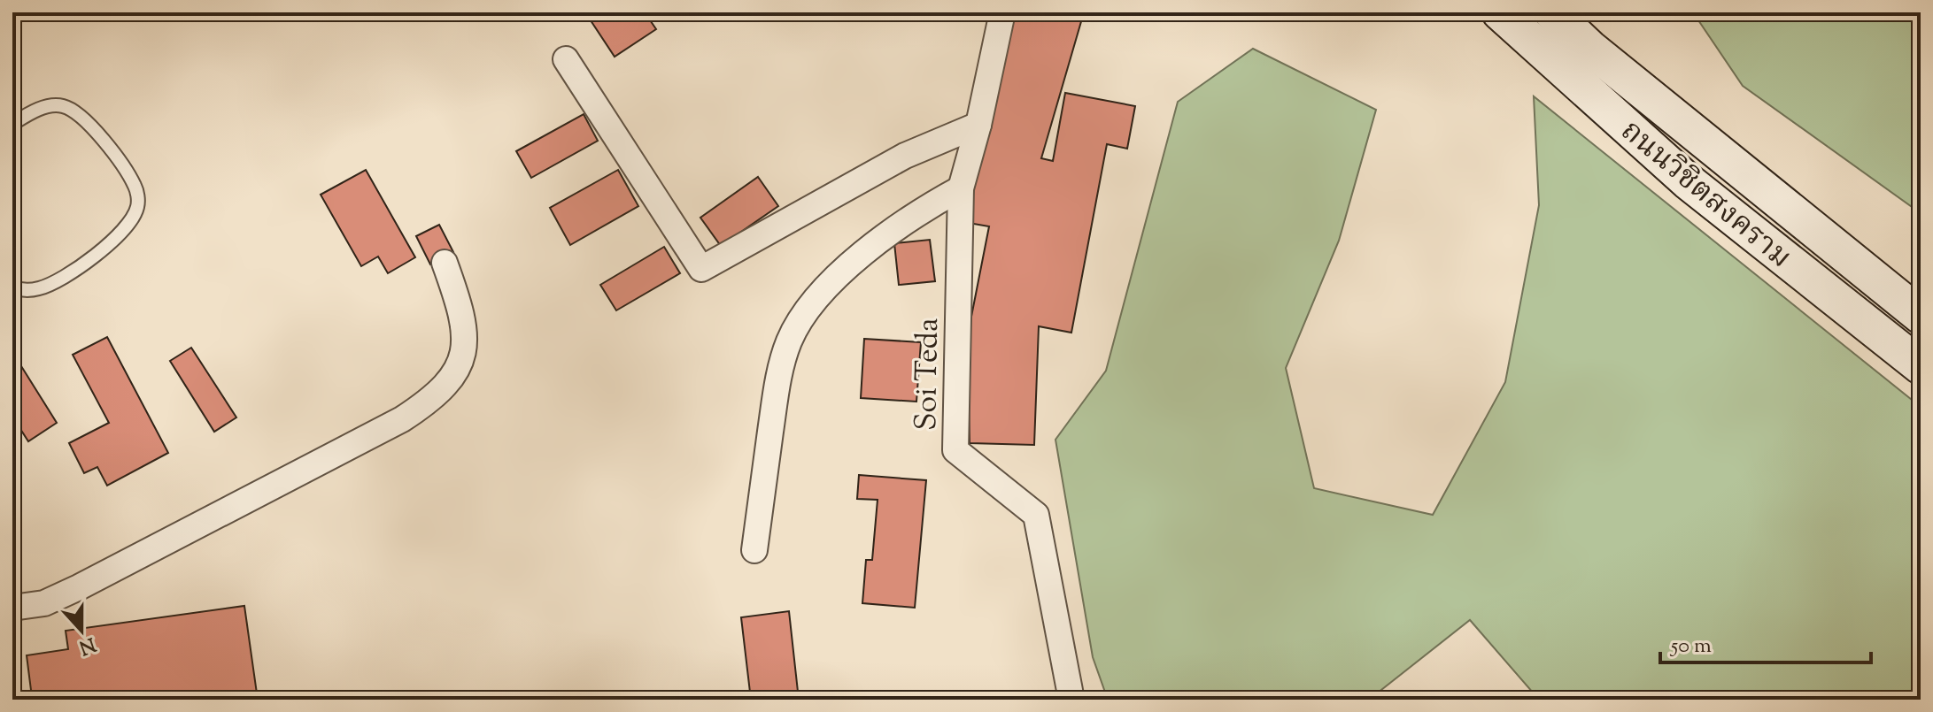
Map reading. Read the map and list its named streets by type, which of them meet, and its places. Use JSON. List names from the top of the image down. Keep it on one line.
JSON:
{"streets":{"main road":["ถนนวิชิตสงคราม"],"street":["Soi Teda"]},"scale_bar":"50 m","north":"bottom"}
